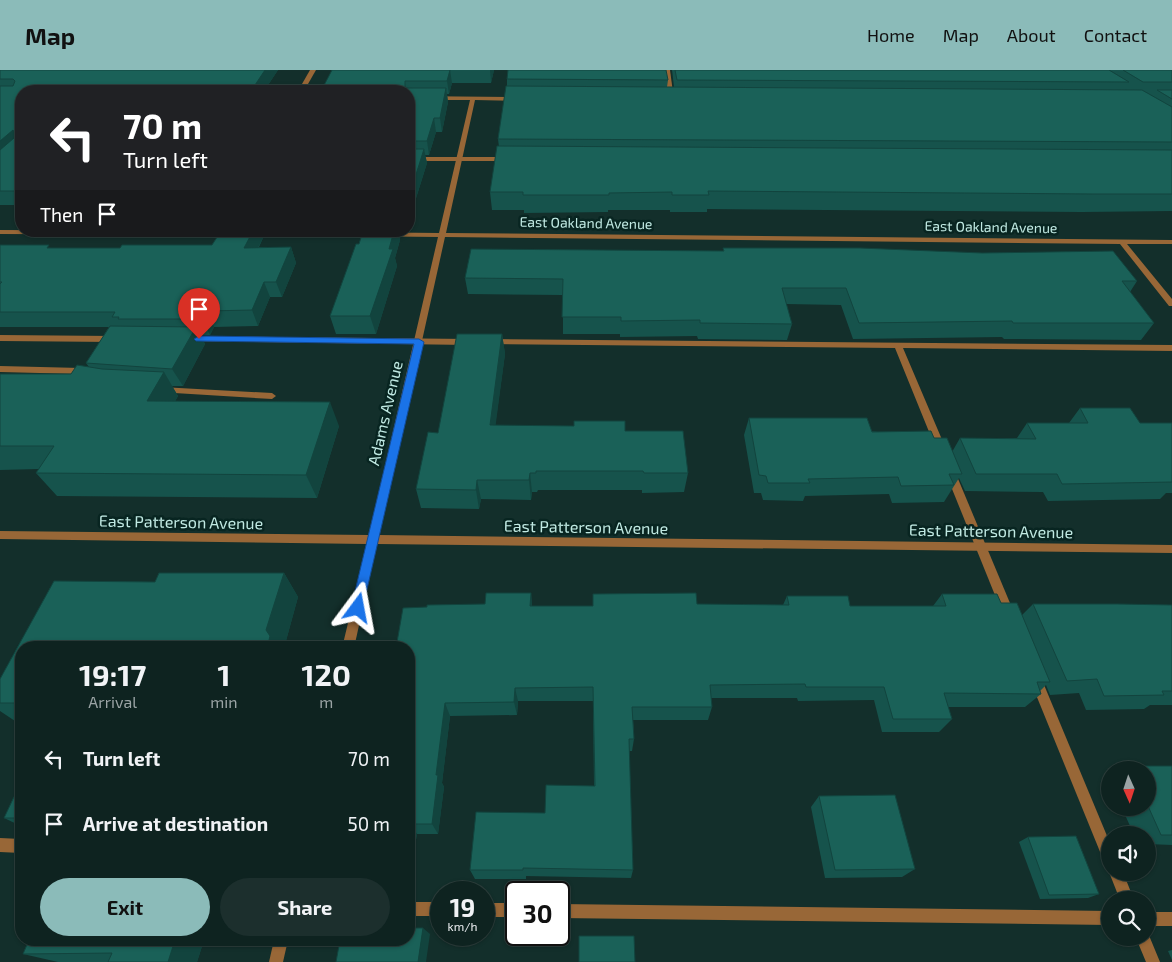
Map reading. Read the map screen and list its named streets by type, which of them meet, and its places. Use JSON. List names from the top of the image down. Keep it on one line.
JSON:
{"streets":{"street":["East Oakland Avenue","Adams Avenue","East Patterson Avenue"]},"crossings":[["East Oakland Avenue","Adams Avenue"],["Adams Avenue","East Patterson Avenue"]],"north":"bottom","page":{"header":"Map","nav":["Home","Map","About","Contact"],"turn":["70 m","Turn left"],"then":"Then","eta":["19:17","Arrival","1","min","120","m"],"list":[{"name":"Turn left","value":"70 m"},{"name":"Arrive at destination","value":"50 m"}],"buttons":["Exit","Share"],"speed":"19 km/h","limit":"30"}}
